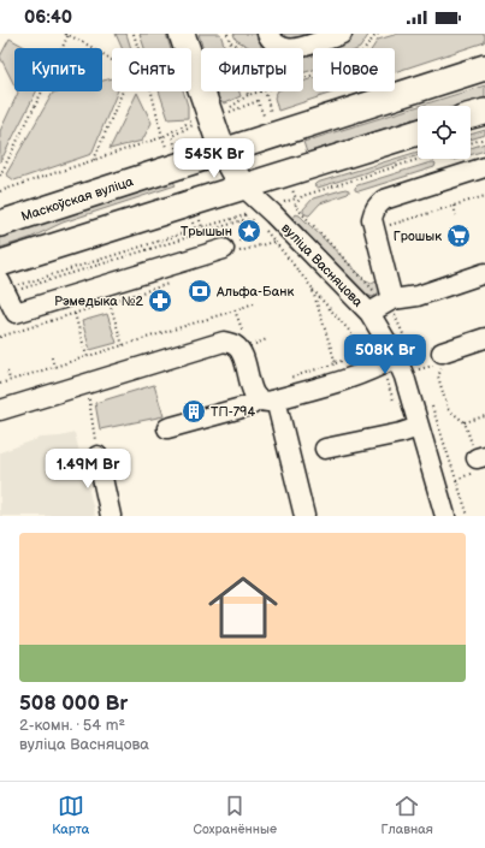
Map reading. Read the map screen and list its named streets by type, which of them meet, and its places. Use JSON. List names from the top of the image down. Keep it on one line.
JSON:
{"streets":{"main road":["Маскоўская вуліца"],"street":["вуліца Васняцова"]},"places":{"place":["Трышын"],"supermarket":["Грошык"],"bank":["Альфа-Банк"],"pharmacy":["Рэмедыка №2"],"building":["ТП-794"]},"page":{"status":"06:40","chip":["Купить","Снять","Фильтры","Новое"],"price":["545K Br","508K Br","1.49M Br"],"list":[{"name":"508 000 Br","note":"2-комн. · 54 m² · вуліца Васняцова"}],"tabs":["Карта","Сохранённые","Главная"]}}
